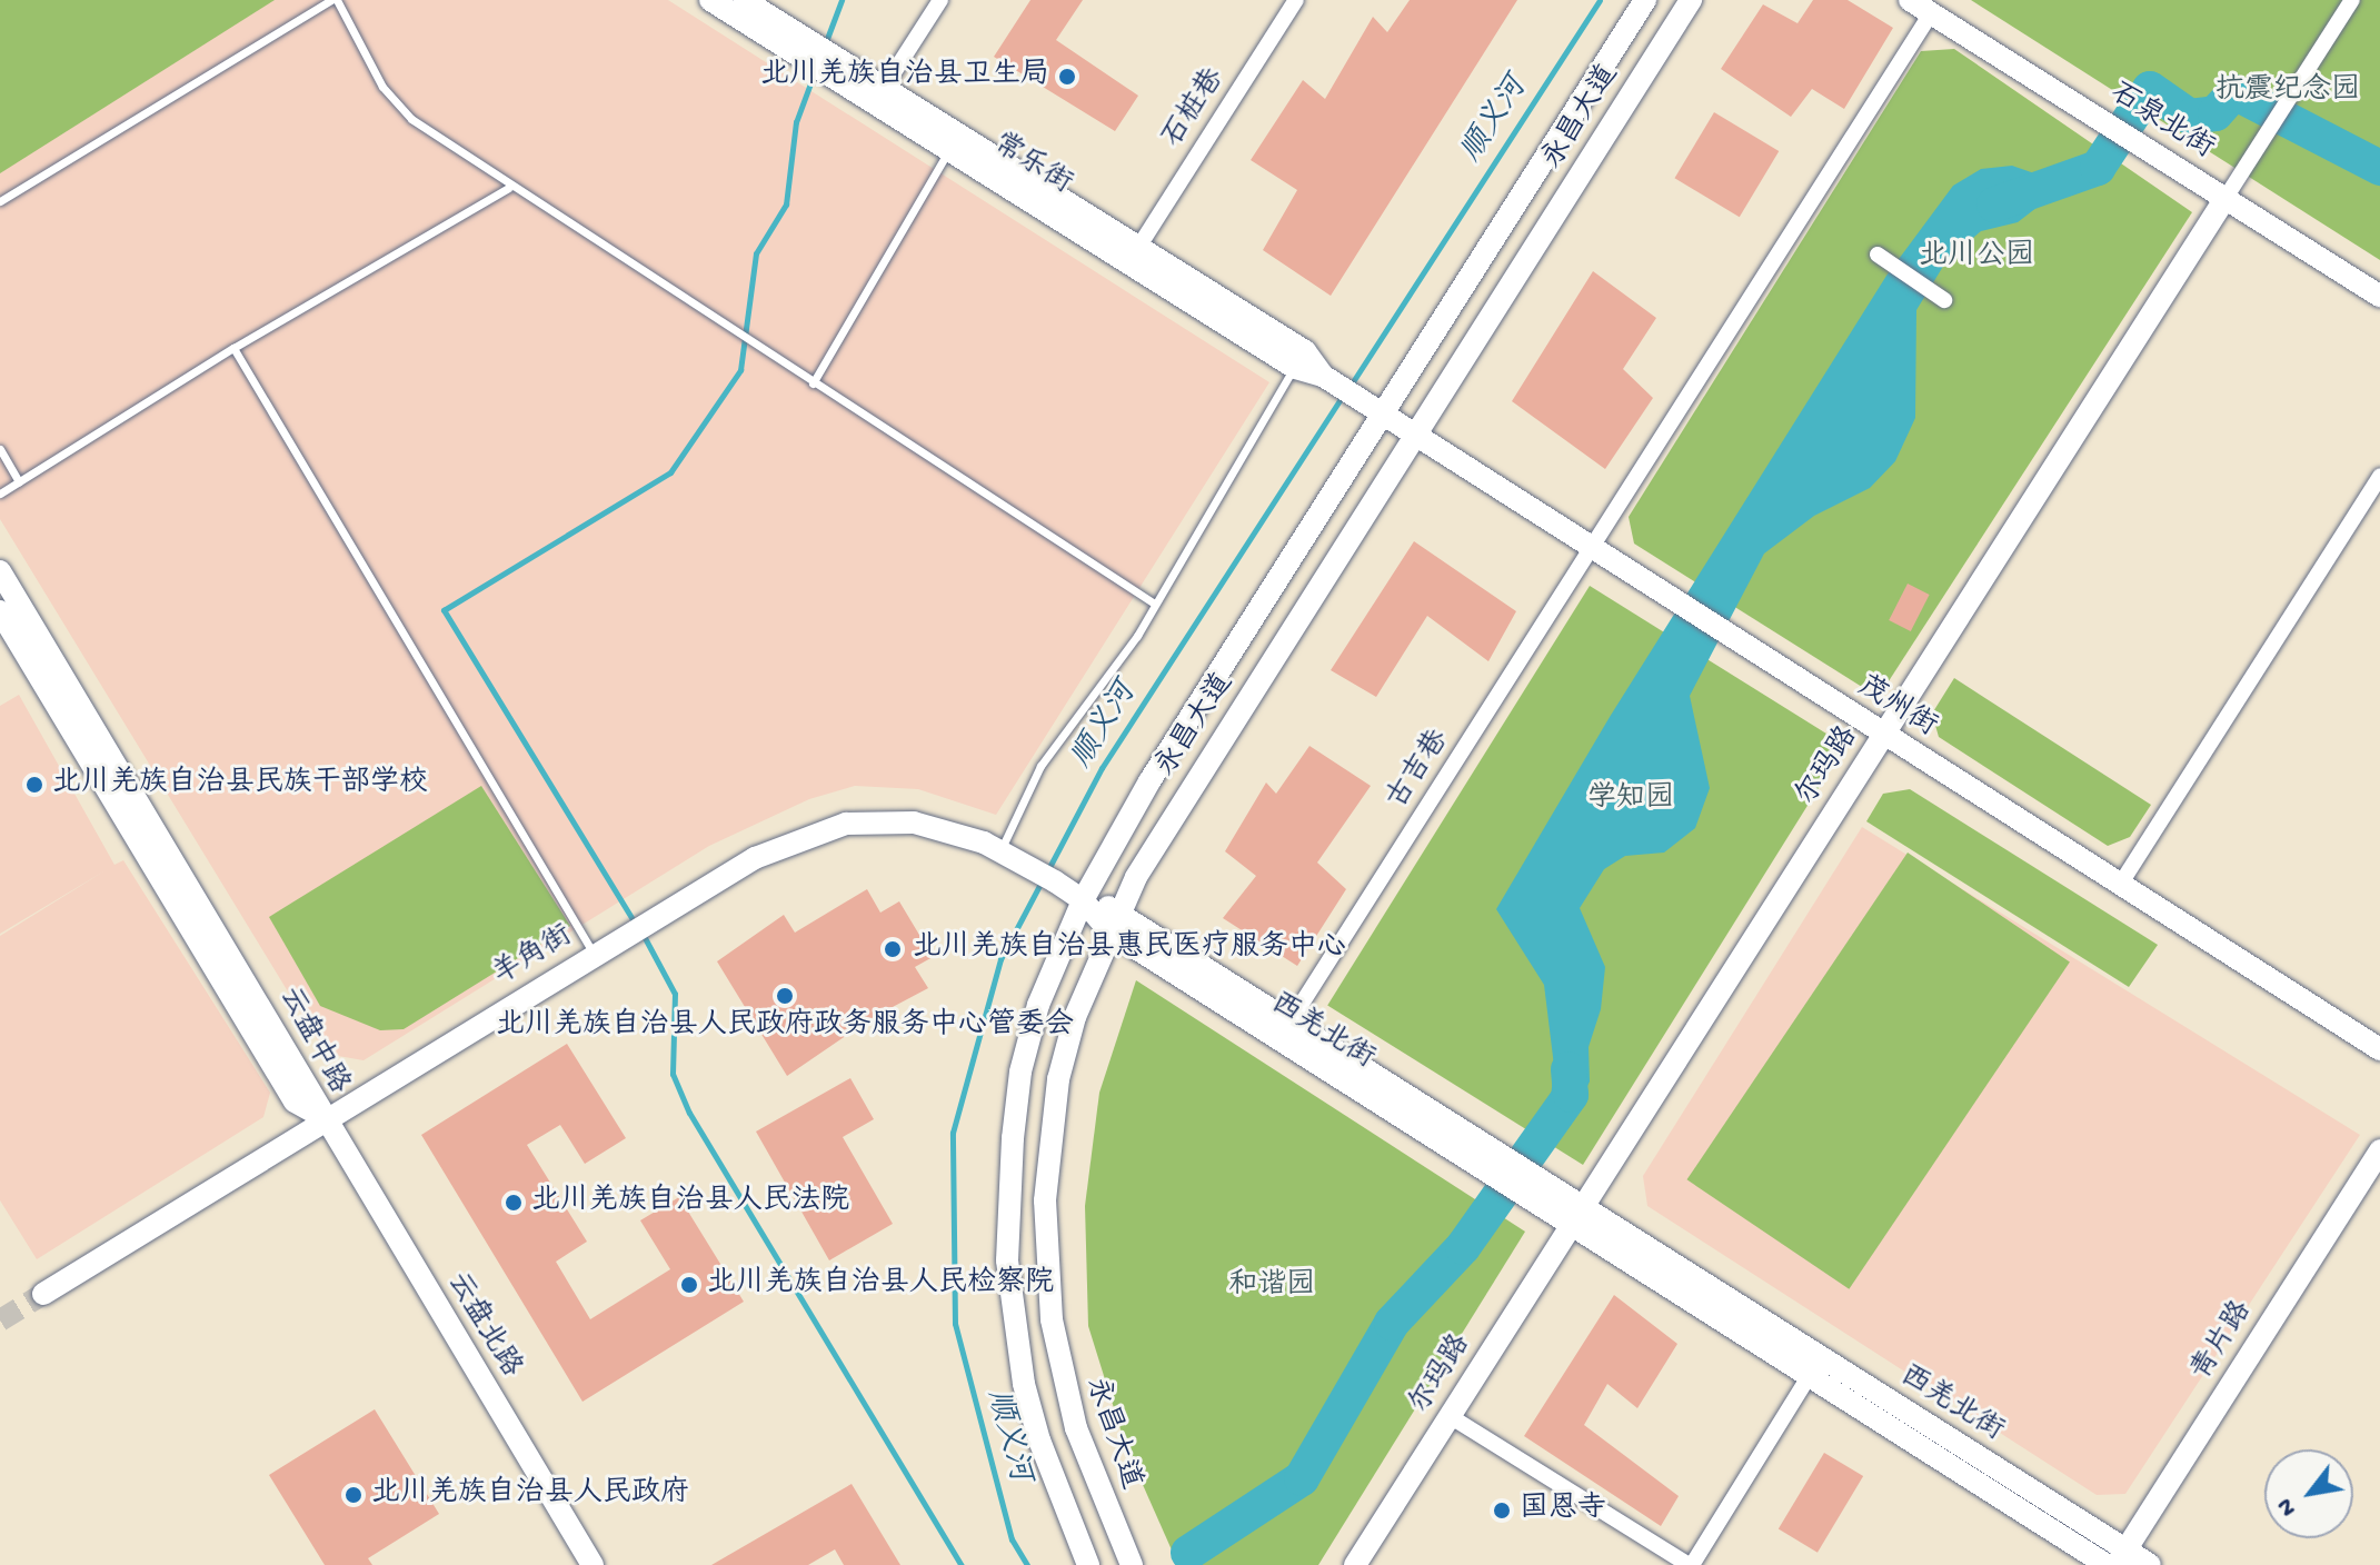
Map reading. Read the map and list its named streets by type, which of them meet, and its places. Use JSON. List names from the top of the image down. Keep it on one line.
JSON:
{"streets":{"main road":["永昌大道","石泉北街","常乐街","茂州街","尔玛路","羊角街","西羌北街","云盘中路","云盘北路","青片路"],"street":["石桩巷","古吉巷"]},"crossings":[["石桩巷","常乐街"],["永昌大道","常乐街"],["永昌大道","茂州街"],["永昌大道","羊角街"],["永昌大道","西羌北街"],["石泉北街","尔玛路"],["石泉北街","古吉巷"],["常乐街","茂州街"],["茂州街","尔玛路"],["茂州街","古吉巷"],["尔玛路","西羌北街"],["古吉巷","西羌北街"],["羊角街","西羌北街"],["羊角街","云盘中路"],["羊角街","云盘北路"],["西羌北街","青片路"],["云盘中路","云盘北路"]],"water":["顺义河"],"parks":["抗震纪念园","北川公园","学知园","和谐园"],"places":["北川羌族自治县卫生局","北川羌族自治县民族干部学校","北川羌族自治县惠民医疗服务中心","北川羌族自治县人民政府政务服务中心管委会","北川羌族自治县人民法院","北川羌族自治县人民检察院","北川羌族自治县人民政府","国恩寺"],"north":"bottom left"}
